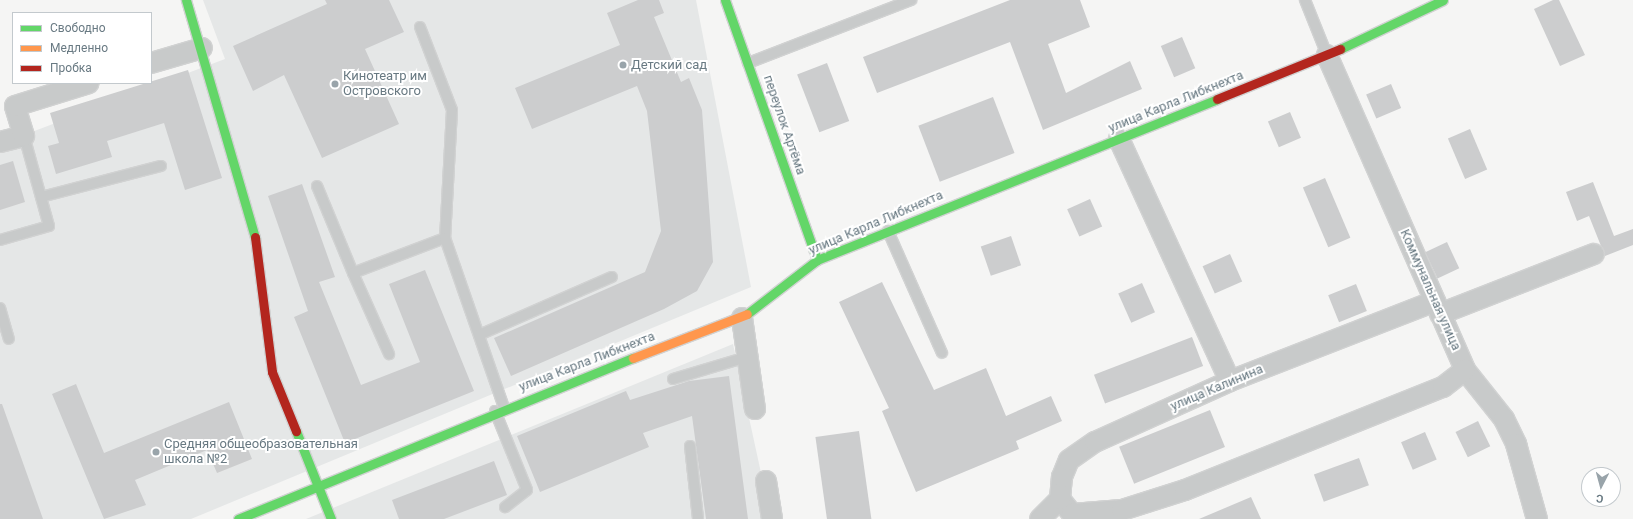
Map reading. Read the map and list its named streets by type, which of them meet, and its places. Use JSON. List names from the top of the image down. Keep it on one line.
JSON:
{"streets":{"street":["улица Карла Либкнехта","переулок Артёма","Коммунальная улица","улица Калинина"]},"crossings":[["улица Карла Либкнехта","переулок Артёма"],["улица Карла Либкнехта","Коммунальная улица"],["Коммунальная улица","улица Калинина"]],"places":["Детский сад","Кинотеатр им Островского","Средняя общеобразовательная школа №2"],"legend":["Свободно","Медленно","Пробка"],"north":"bottom"}
